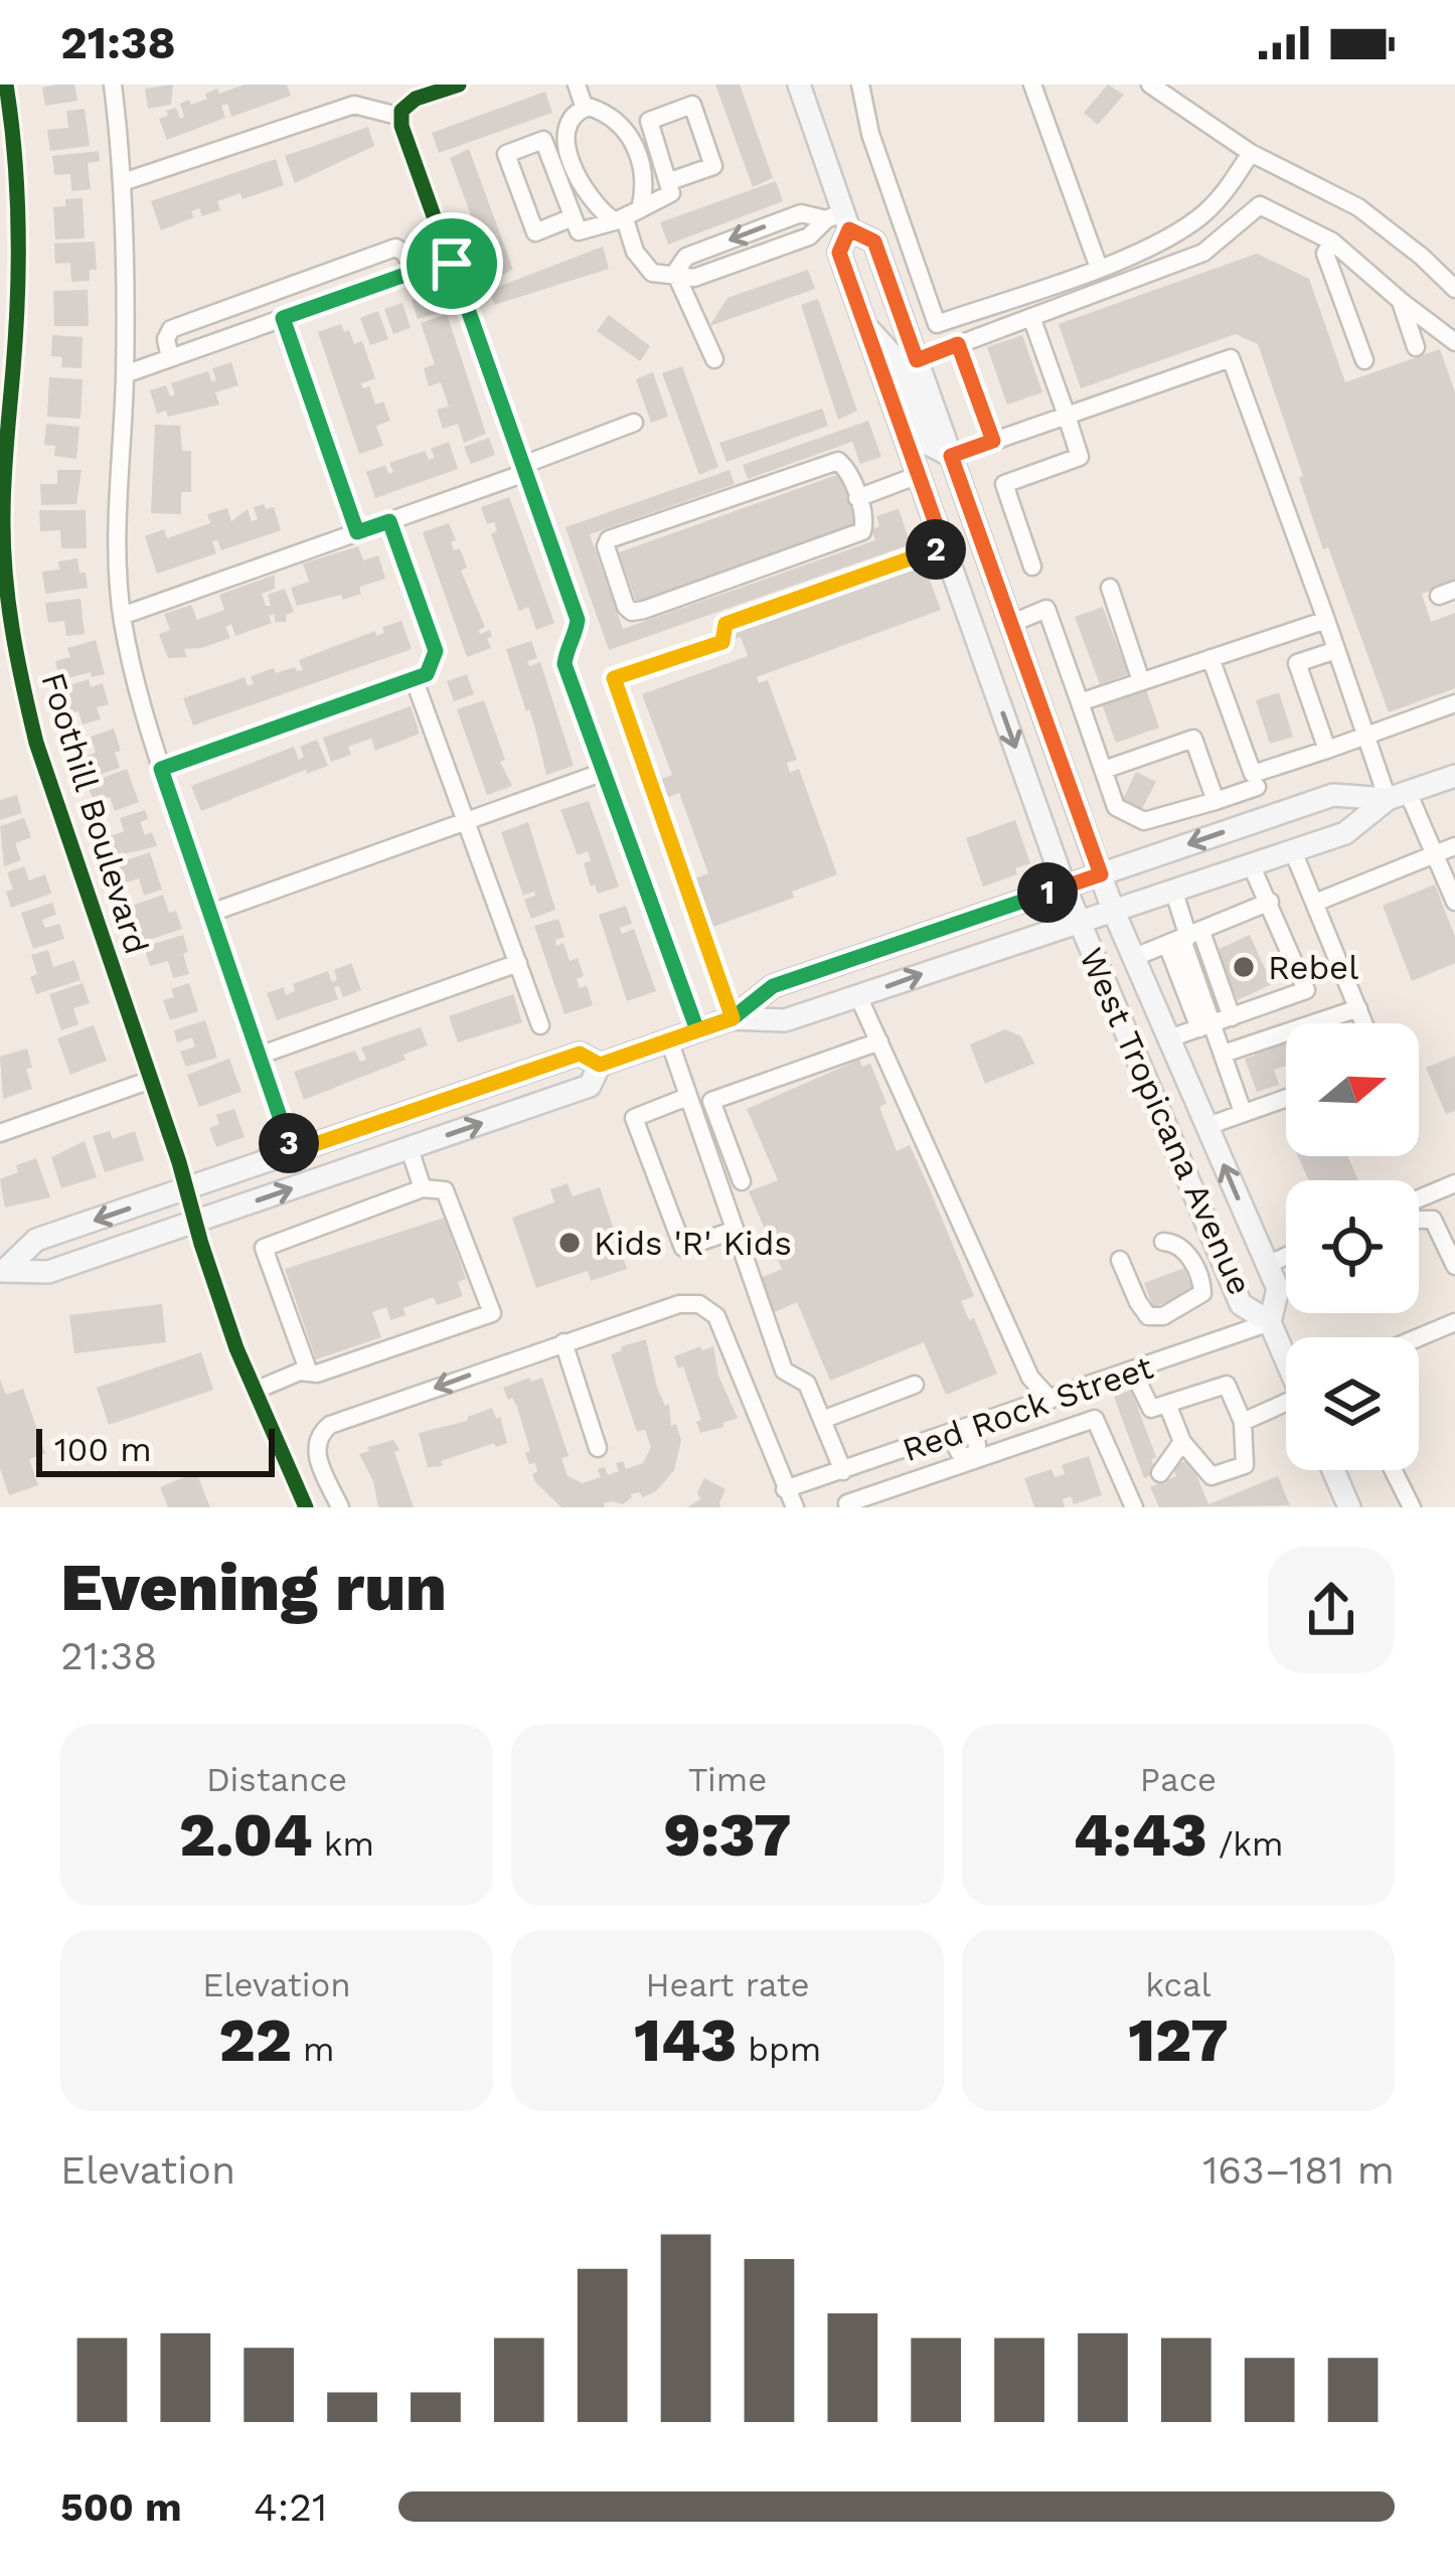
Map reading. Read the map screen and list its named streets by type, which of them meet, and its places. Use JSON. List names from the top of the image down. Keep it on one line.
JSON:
{"streets":{"main road":["West Tropicana Avenue"],"street":["Foothill Boulevard","Red Rock Street"]},"crossings":[["West Tropicana Avenue","Red Rock Street"]],"places":["Rebel","Kids 'R' Kids"],"scale_bar":"100 m","north":"right","page":{"status":"21:38","pins":["2","1","3"],"scale":"100 m","heading":["Evening run","21:38"],"stats":[["Distance","2.04 km"],["Time","9:37"],["Pace","4:43 /km"],["Elevation","22 m"],["Heart rate","143 bpm"],["kcal","127"]],"chart":["Elevation","163–181 m"],"list":[{"name":"500 m","note":"4:21"}]}}
